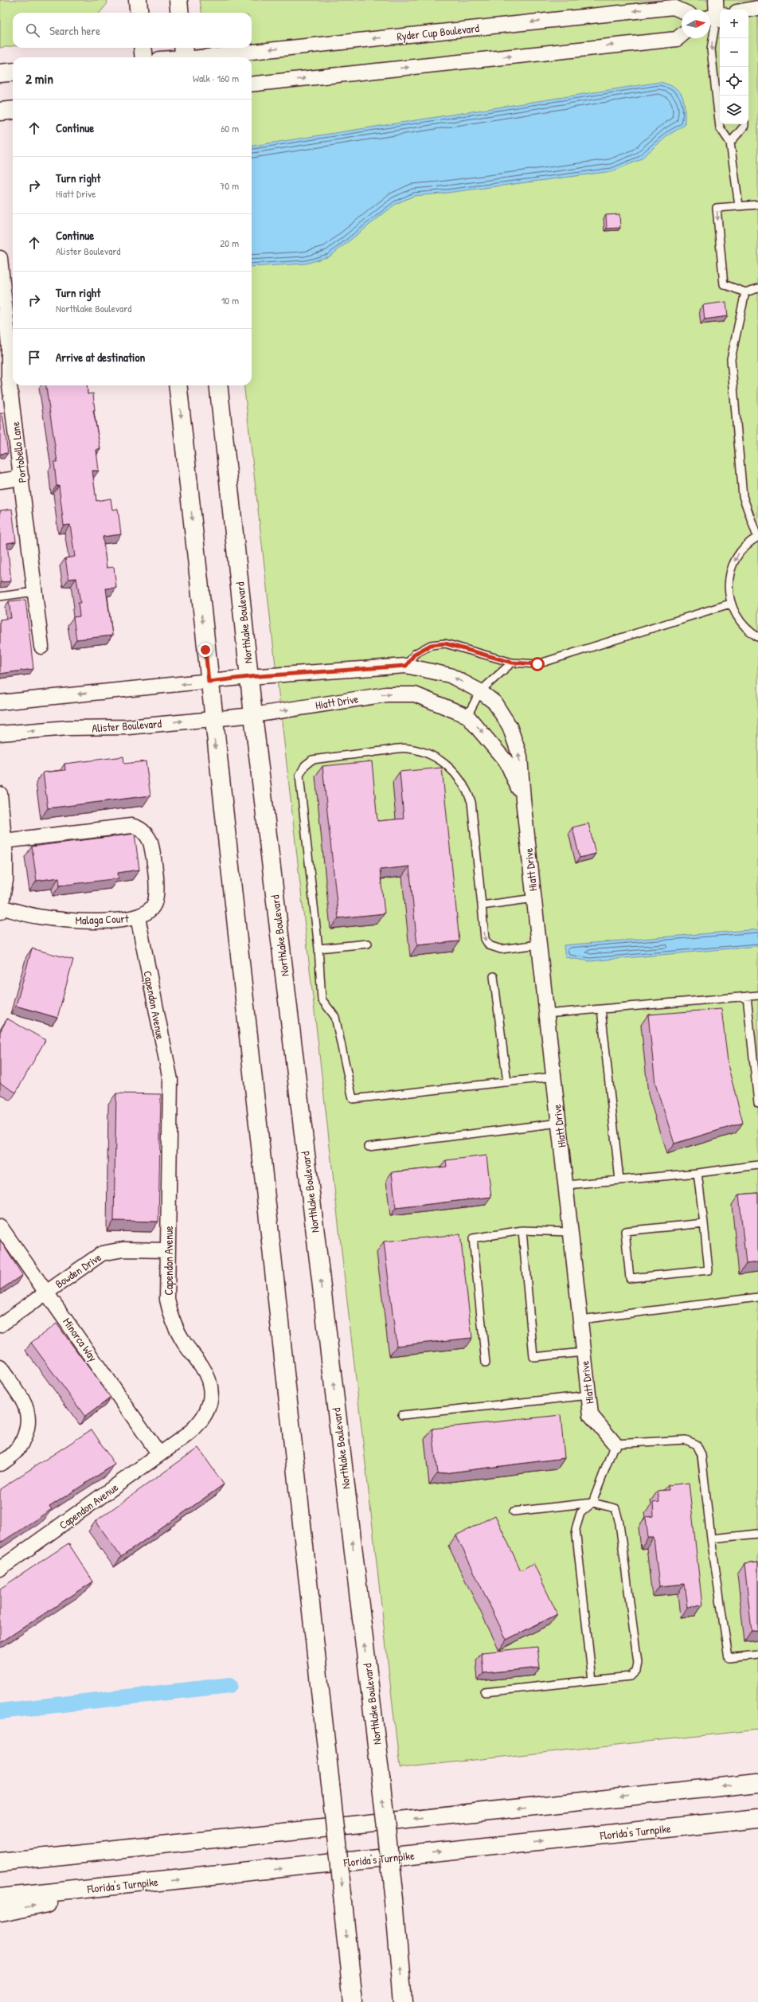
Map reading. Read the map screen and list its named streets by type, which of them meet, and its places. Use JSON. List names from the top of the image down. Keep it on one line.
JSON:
{"streets":{"main road":["Northlake Boulevard","Florida's Turnpike"],"street":["Ryder Cup Boulevard","Portobello Lane","Hiatt Drive","Alister Boulevard","Malaga Court","Capendon Avenue","Bowden Drive","Minorca Way"]},"crossings":[["Northlake Boulevard","Hiatt Drive"],["Northlake Boulevard","Alister Boulevard"],["Hiatt Drive","Alister Boulevard"],["Malaga Court","Capendon Avenue"],["Capendon Avenue","Bowden Drive"],["Capendon Avenue","Minorca Way"],["Bowden Drive","Minorca Way"]],"north":"right","page":{"map_buttons":["+","−"],"search":"Search here","heading":["2 min","Walk · 160 m"],"list":[["Continue","60 m"],["Turn right","Hiatt Drive","70 m"],["Continue","Alister Boulevard","20 m"],["Turn right","Northlake Boulevard","10 m"],"Arrive at destination"]}}
